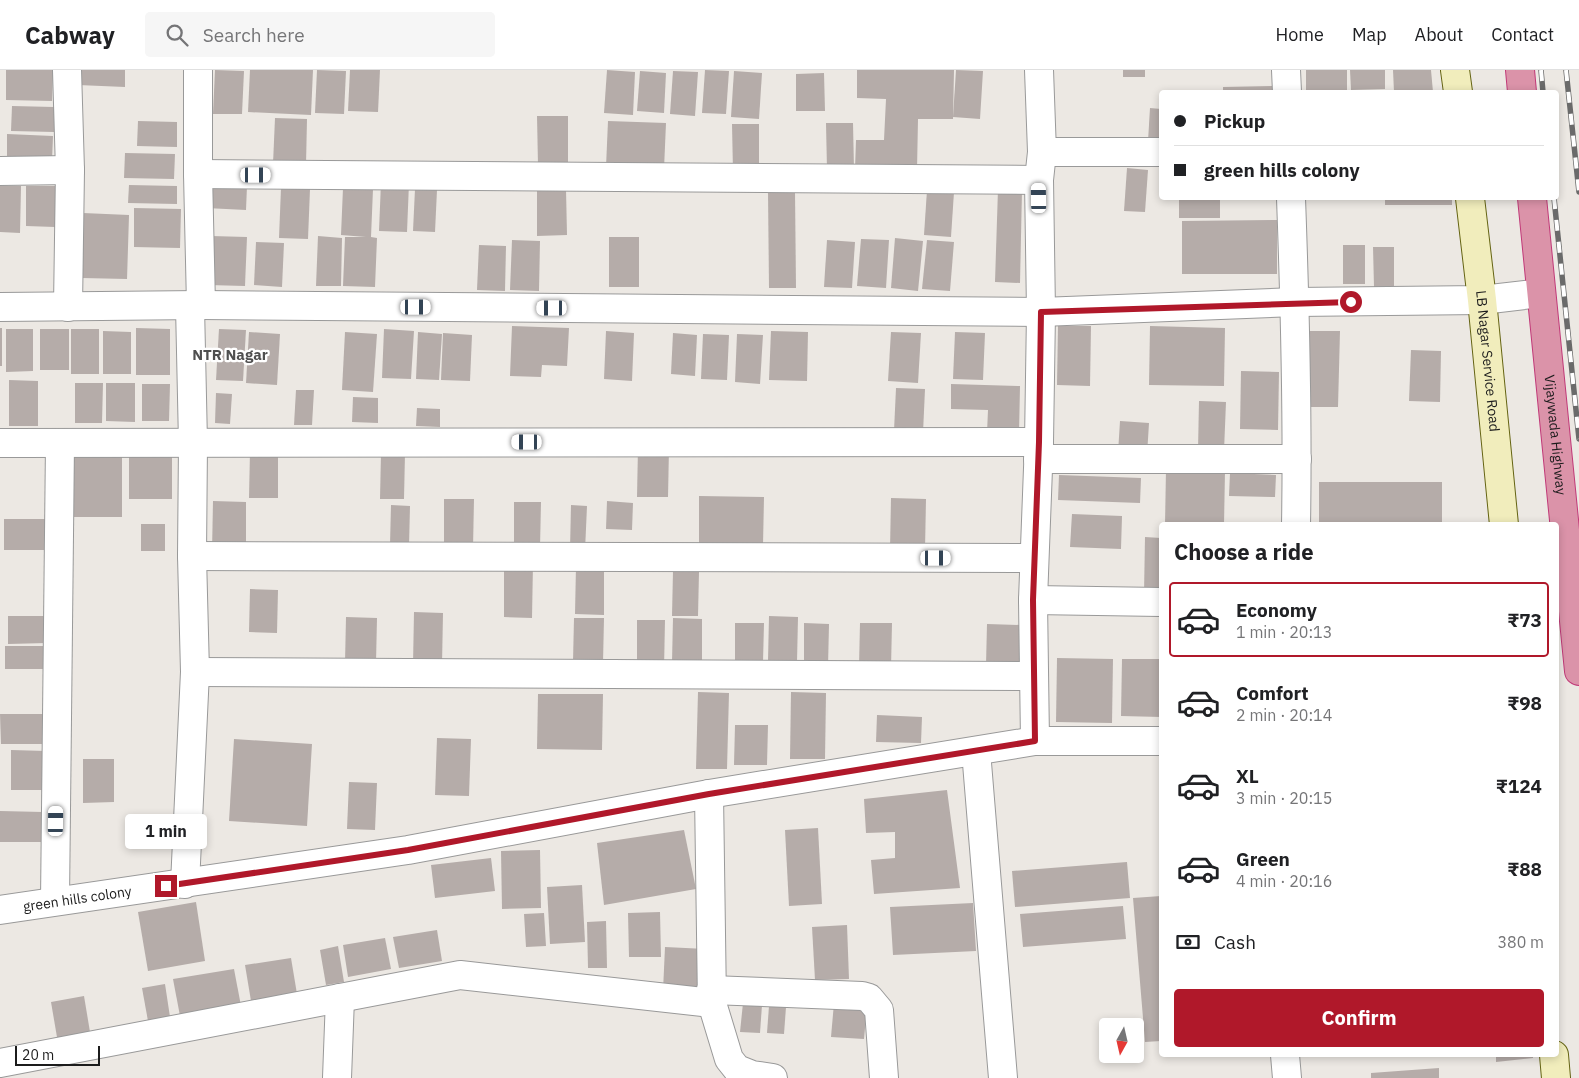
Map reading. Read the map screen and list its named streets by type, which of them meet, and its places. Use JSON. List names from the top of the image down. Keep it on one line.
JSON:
{"streets":{"highway":["Vijaywada Highway"],"street":["LB Nagar Service Road","green hills colony"]},"districts":["NTR Nagar"],"scale_bar":"20 m","north":"bottom","page":{"header":"Cabway","search":"Search here","nav":["Home","Map","About","Contact"],"banner":["Pickup","green hills colony"],"heading":"Choose a ride","list":[{"name":"Economy","note":"1 min · 20:13","value":"₹73"},{"name":"Comfort","note":"2 min · 20:14","value":"₹98"},{"name":"XL","note":"3 min · 20:15","value":"₹124"},{"name":"Green","note":"4 min · 20:16","value":"₹88"}],"bubble":"1 min","pay":["Cash","380 m"],"buttons":"Confirm","scale":"20 m"}}
